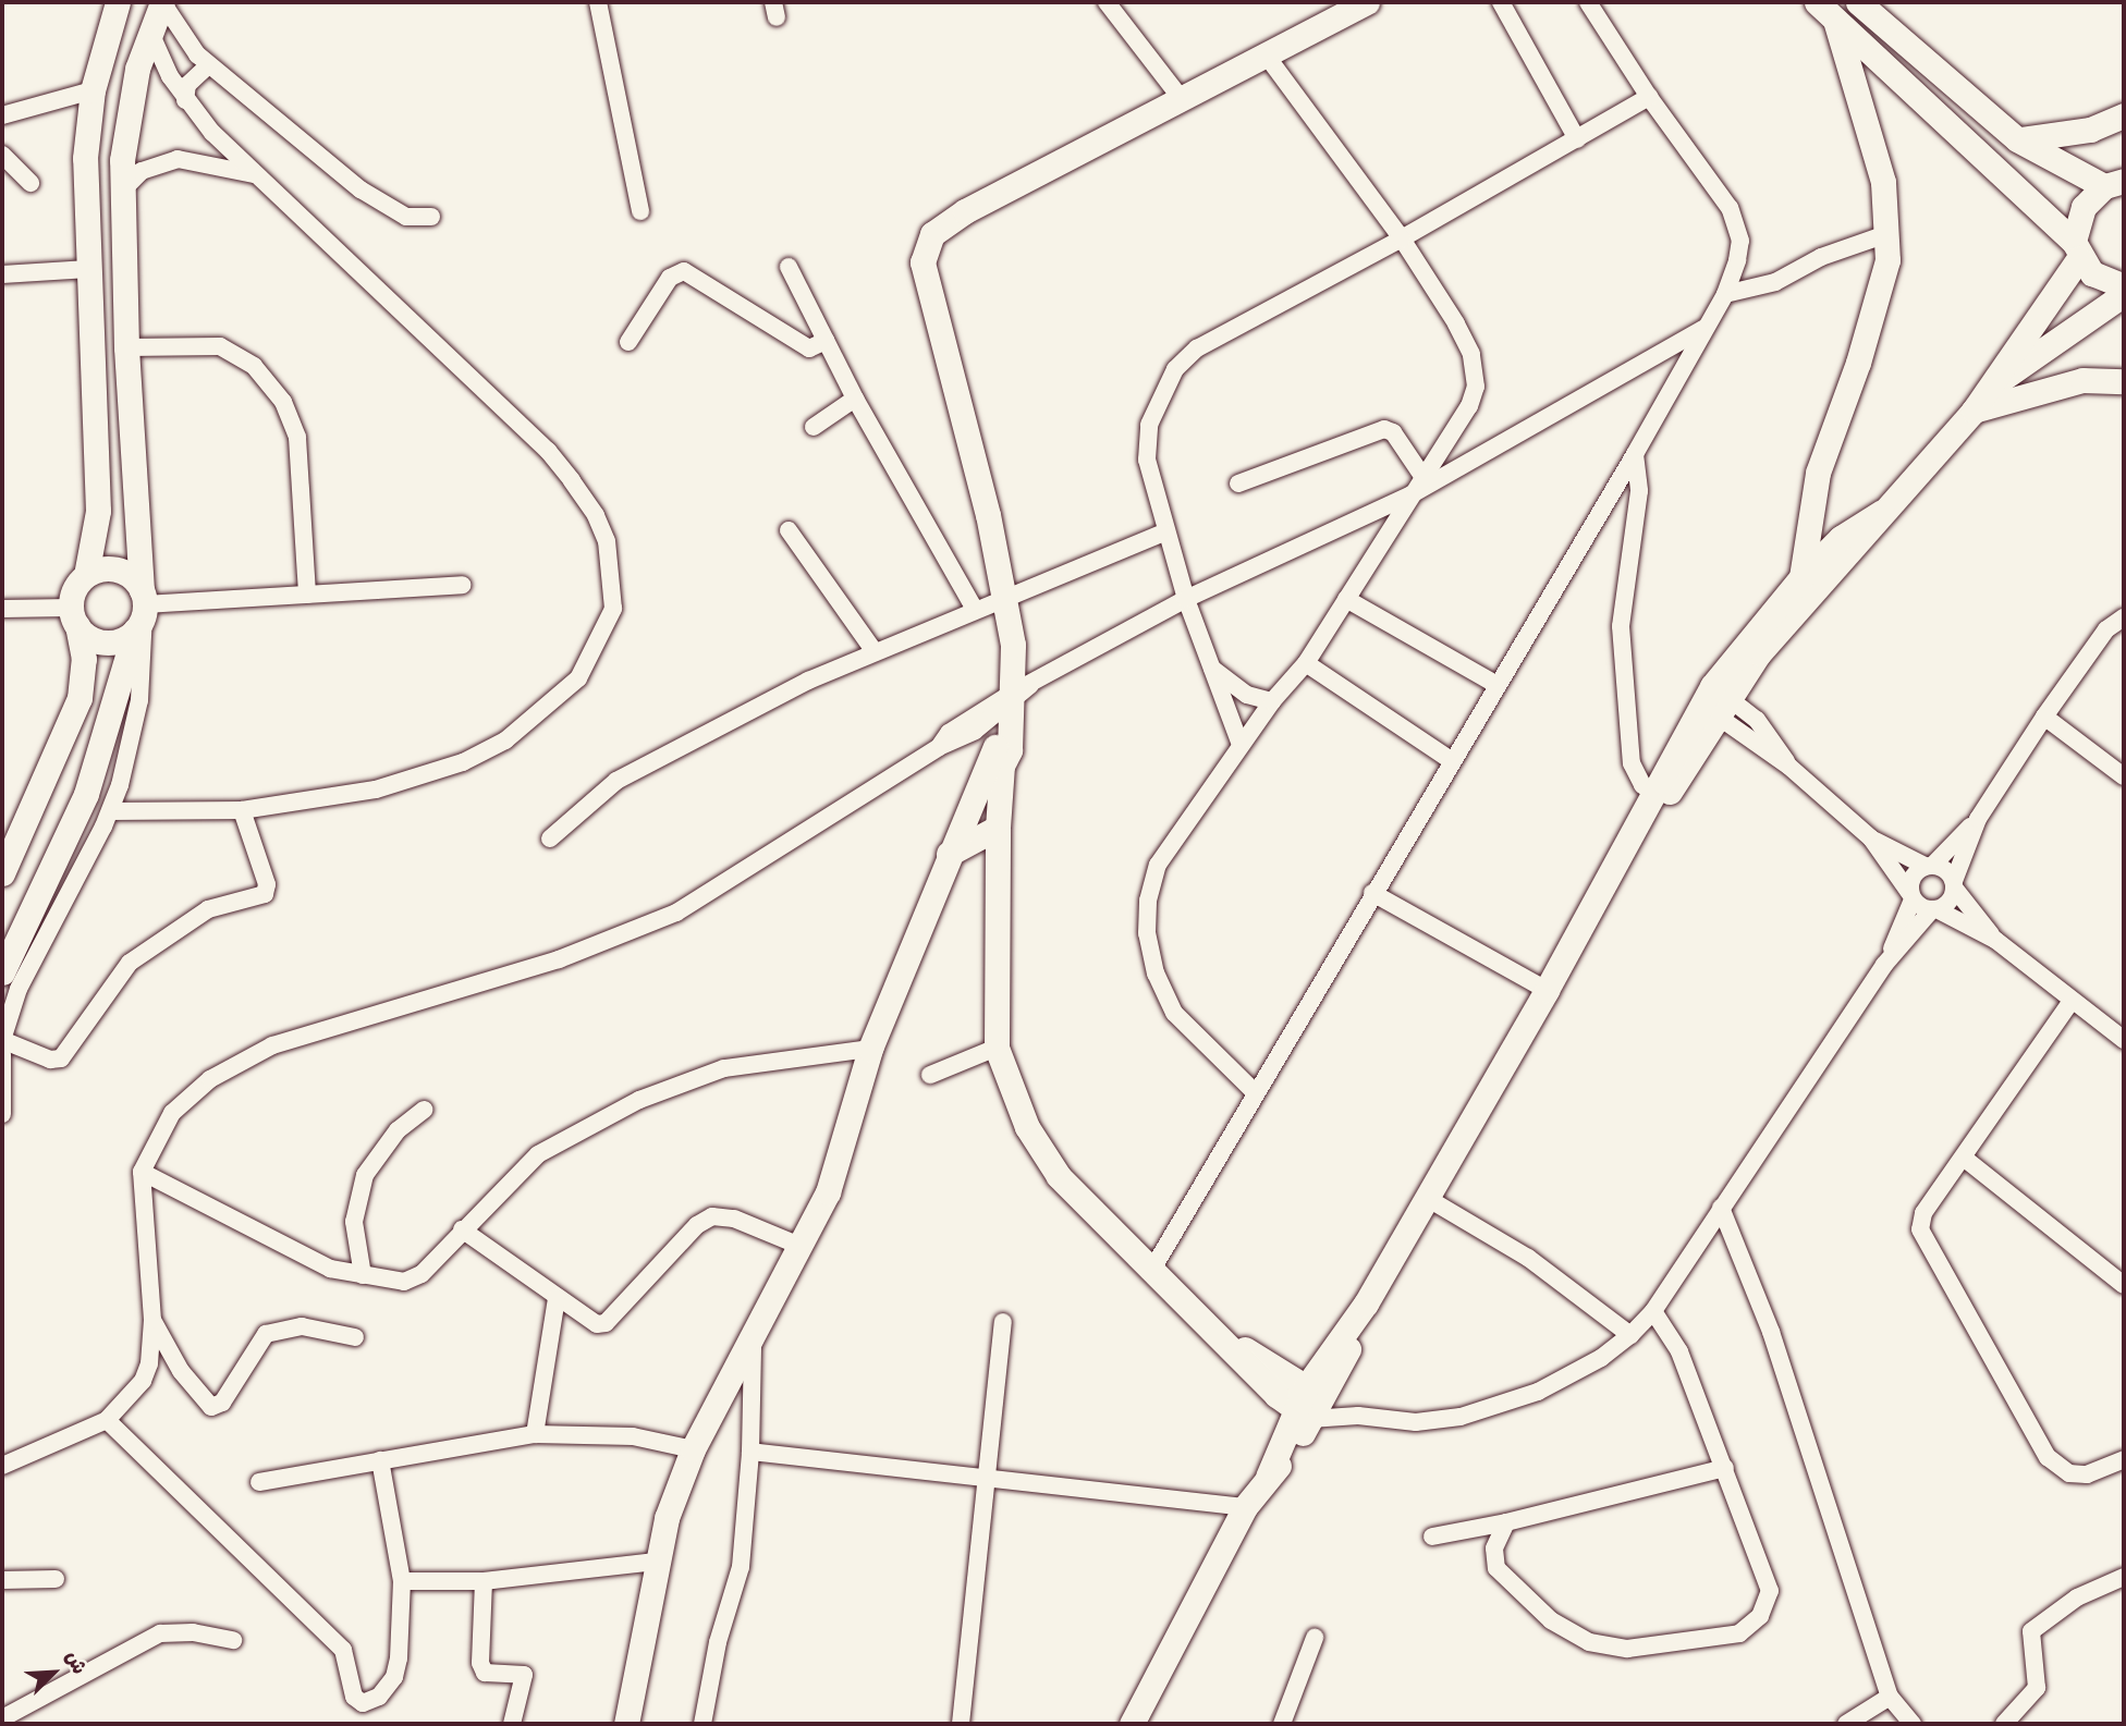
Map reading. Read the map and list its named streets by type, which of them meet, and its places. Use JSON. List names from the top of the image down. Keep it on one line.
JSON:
{"north":"top right"}
